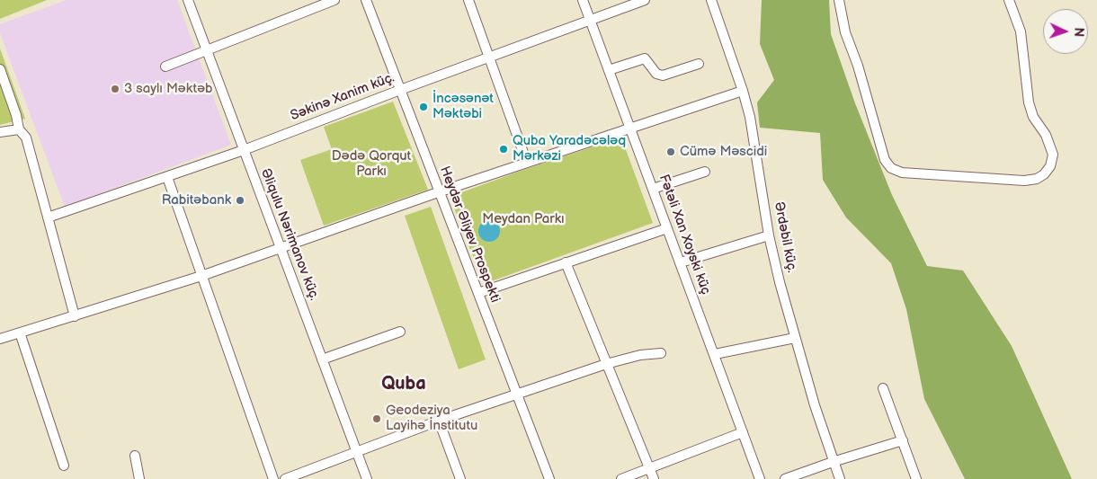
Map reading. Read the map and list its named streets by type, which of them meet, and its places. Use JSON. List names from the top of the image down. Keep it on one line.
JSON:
{"streets":{"street":["Səkinə Xanim küç.","Əliqulu Nərimanov küç.","Heydər Əliyev Prospekti","Fətəli Xan Xoyski küç","Ərdəbil küç."]},"crossings":[["Səkinə Xanim küç.","Əliqulu Nərimanov küç."],["Səkinə Xanim küç.","Heydər Əliyev Prospekti"],["Səkinə Xanim küç.","Fətəli Xan Xoyski küç"]],"districts":["Quba"],"parks":["Dədə Qorqut Parkı","Meydan Parkı"],"places":["3 saylı Məktəb","İncəsənət Məktəbi","Quba Yaradəcələq Mərkəzi","Cümə Məscidi","Rabitəbank","Geodeziya Layihə İnstitutu"],"north":"right"}
